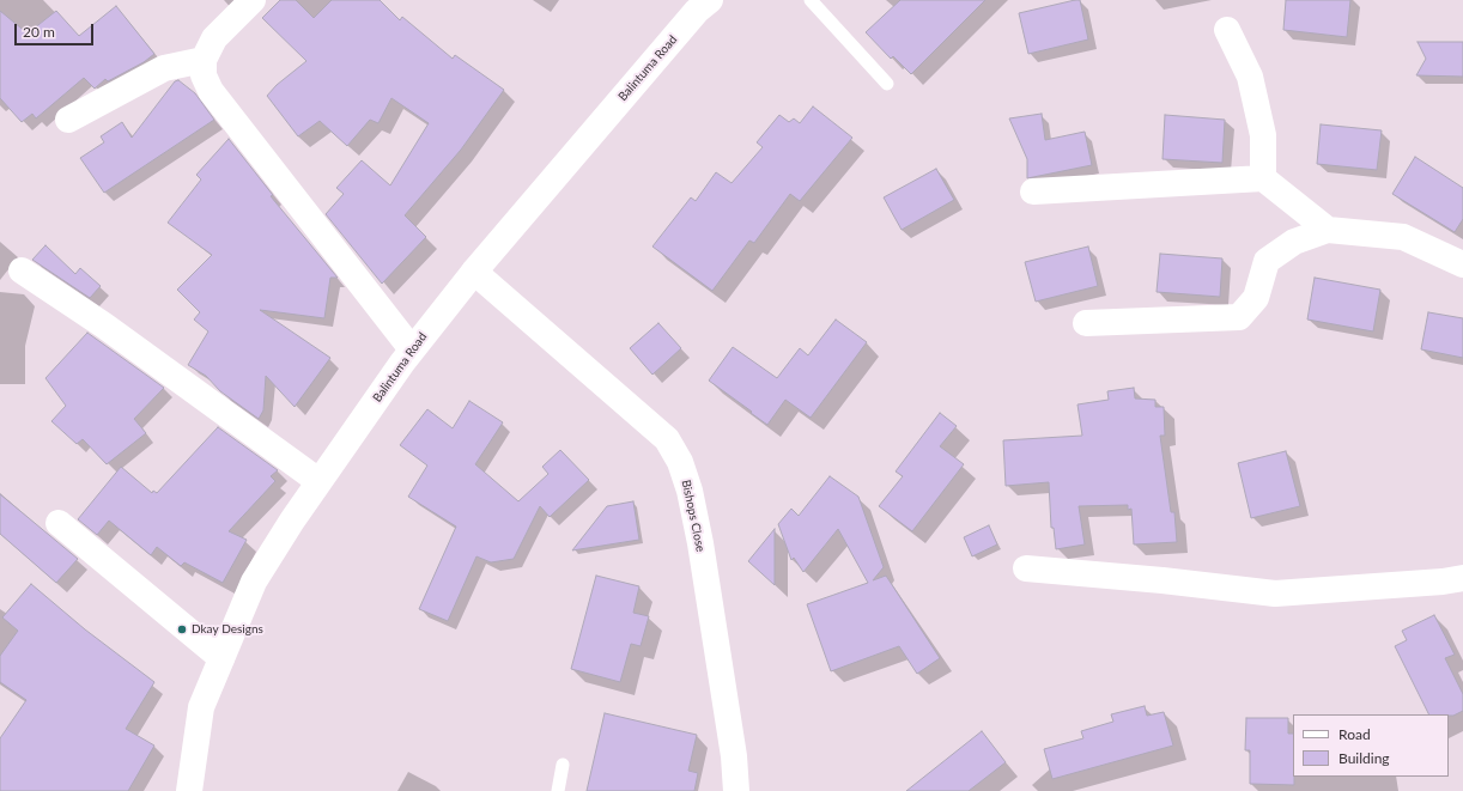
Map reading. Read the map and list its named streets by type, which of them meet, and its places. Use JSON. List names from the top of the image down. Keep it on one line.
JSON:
{"streets":{"street":["Balintuma Road","Bishops Close"]},"crossings":[["Balintuma Road","Bishops Close"]],"places":["Dkay Designs"],"legend":["Road","Building"],"scale_bar":"20 m"}
